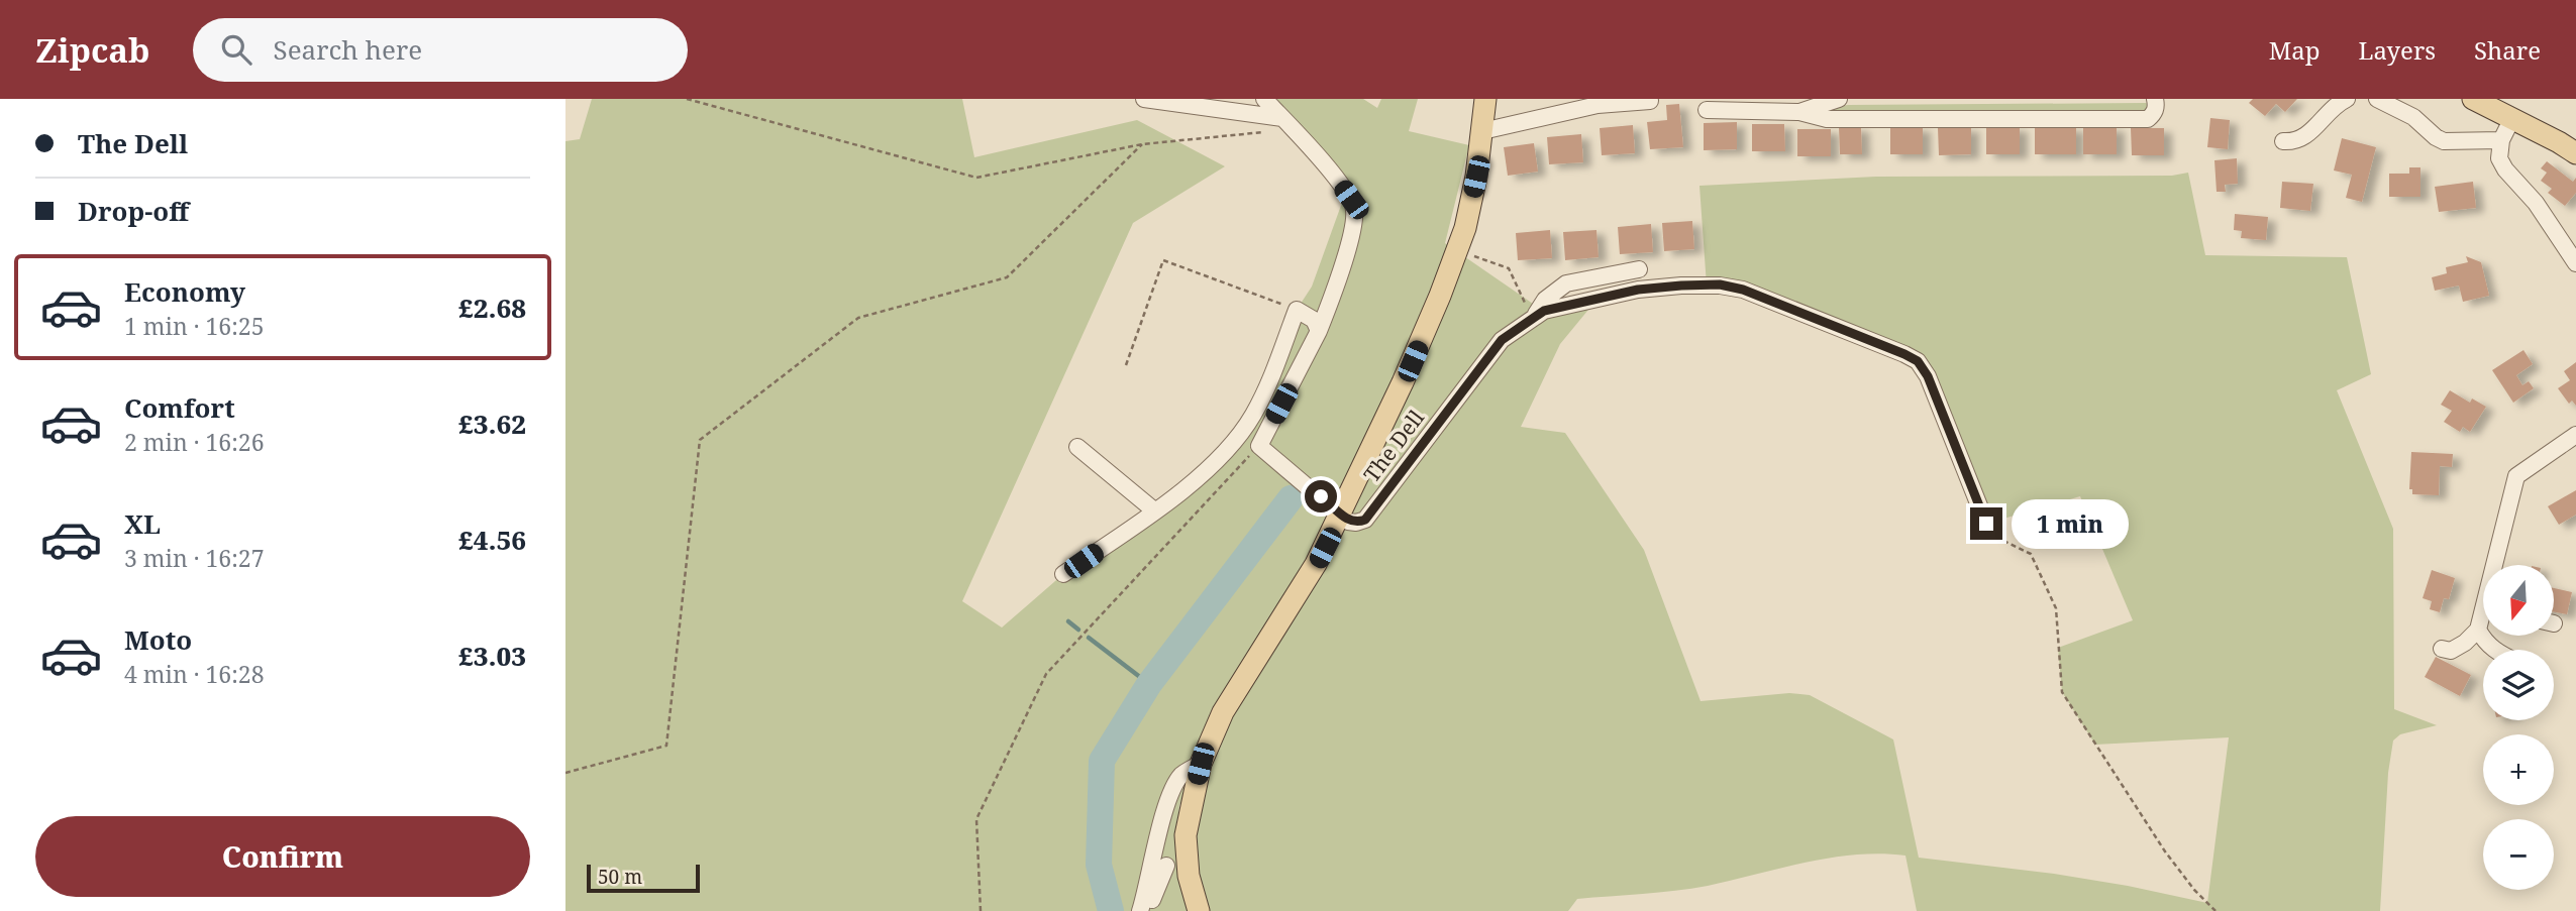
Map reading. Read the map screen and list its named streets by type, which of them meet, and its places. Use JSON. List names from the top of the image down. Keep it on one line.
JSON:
{"streets":{"street":["The Dell"]},"scale_bar":"50 m","north":"bottom","page":{"header":"Zipcab","search":"Search here","nav":["Map","Layers","Share"],"banner":["The Dell","Drop-off"],"list":[{"name":"Economy","note":"1 min · 16:25","value":"£2.68"},{"name":"Comfort","note":"2 min · 16:26","value":"£3.62"},{"name":"XL","note":"3 min · 16:27","value":"£4.56"},{"name":"Moto","note":"4 min · 16:28","value":"£3.03"}],"bubble":"1 min","map_buttons":["+","−"],"buttons":"Confirm","scale":"50 m"}}
